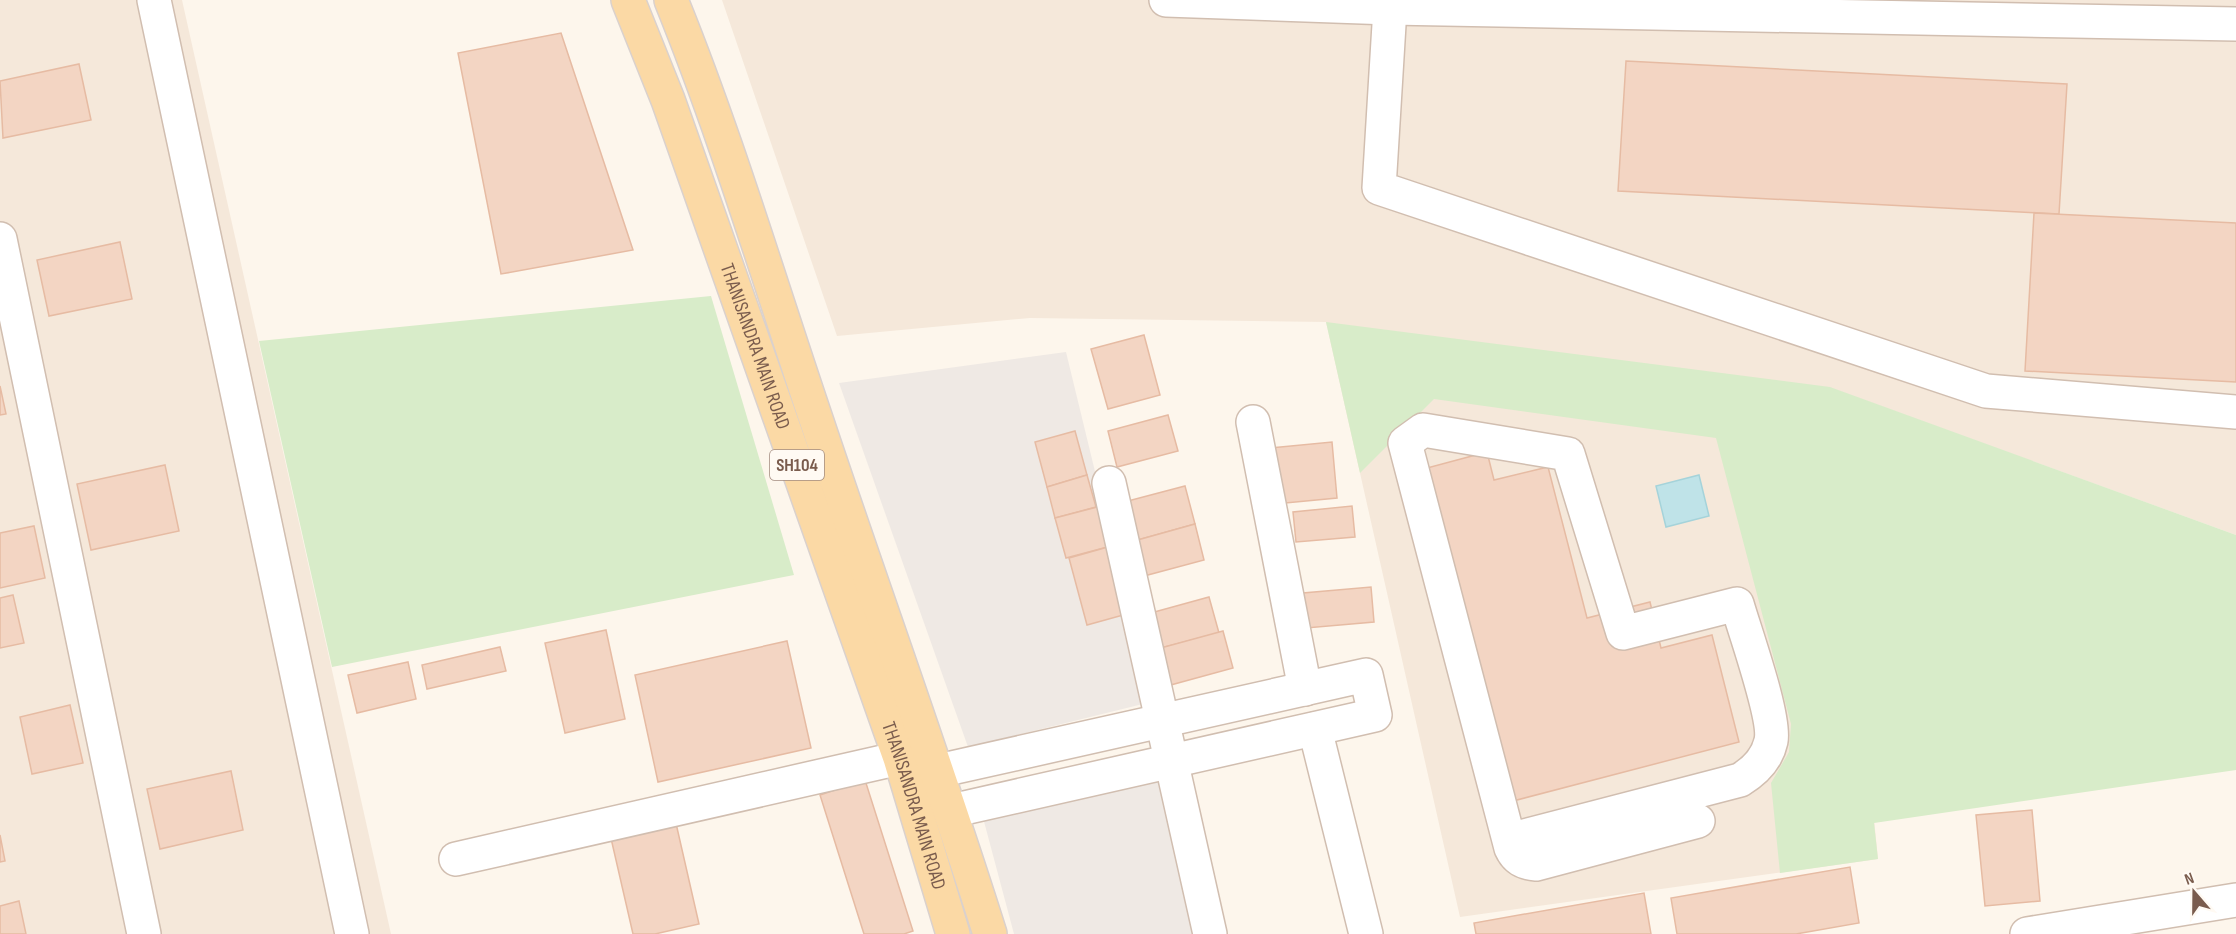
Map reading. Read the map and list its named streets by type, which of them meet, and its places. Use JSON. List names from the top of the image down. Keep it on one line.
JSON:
{"streets":{"main road":["THANISANDRA MAIN ROAD","SH104"]},"north":"top"}
